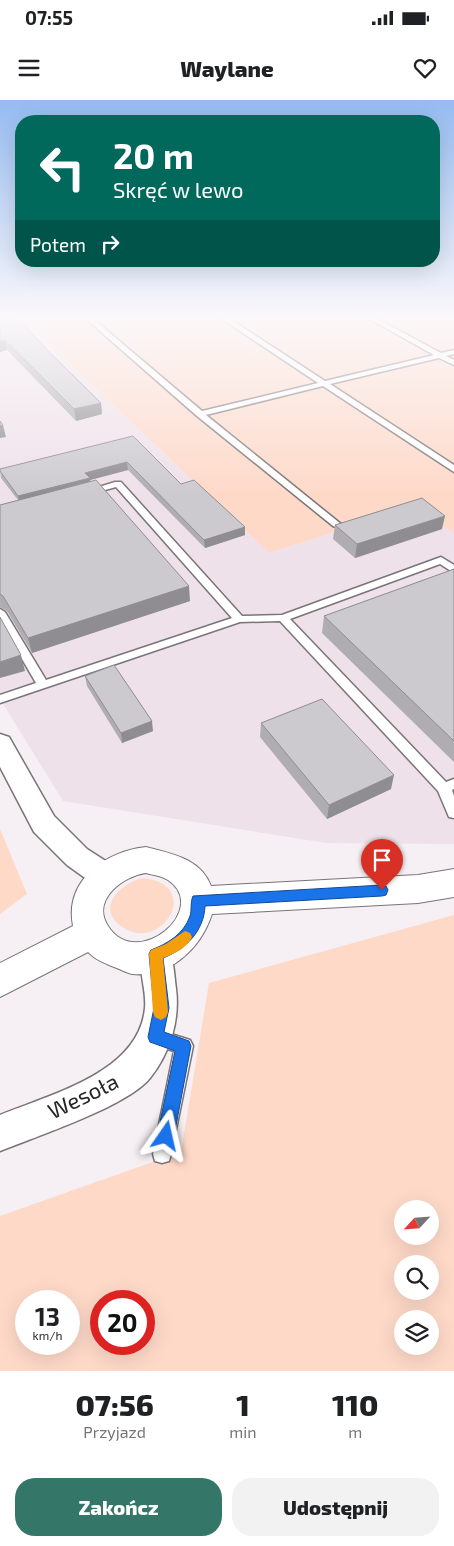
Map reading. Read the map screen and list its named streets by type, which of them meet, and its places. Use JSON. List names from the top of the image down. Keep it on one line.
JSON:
{"streets":{"street":["Wesoła"]},"north":"bottom left","page":{"status":"07:55","header":"Waylane","turn":["20 m","Skręć w lewo"],"then":"Potem","speed":"13 km/h","limit":"20","eta":["07:56","Przyjazd","1","min","110","m"],"buttons":["Zakończ","Udostępnij"]}}
